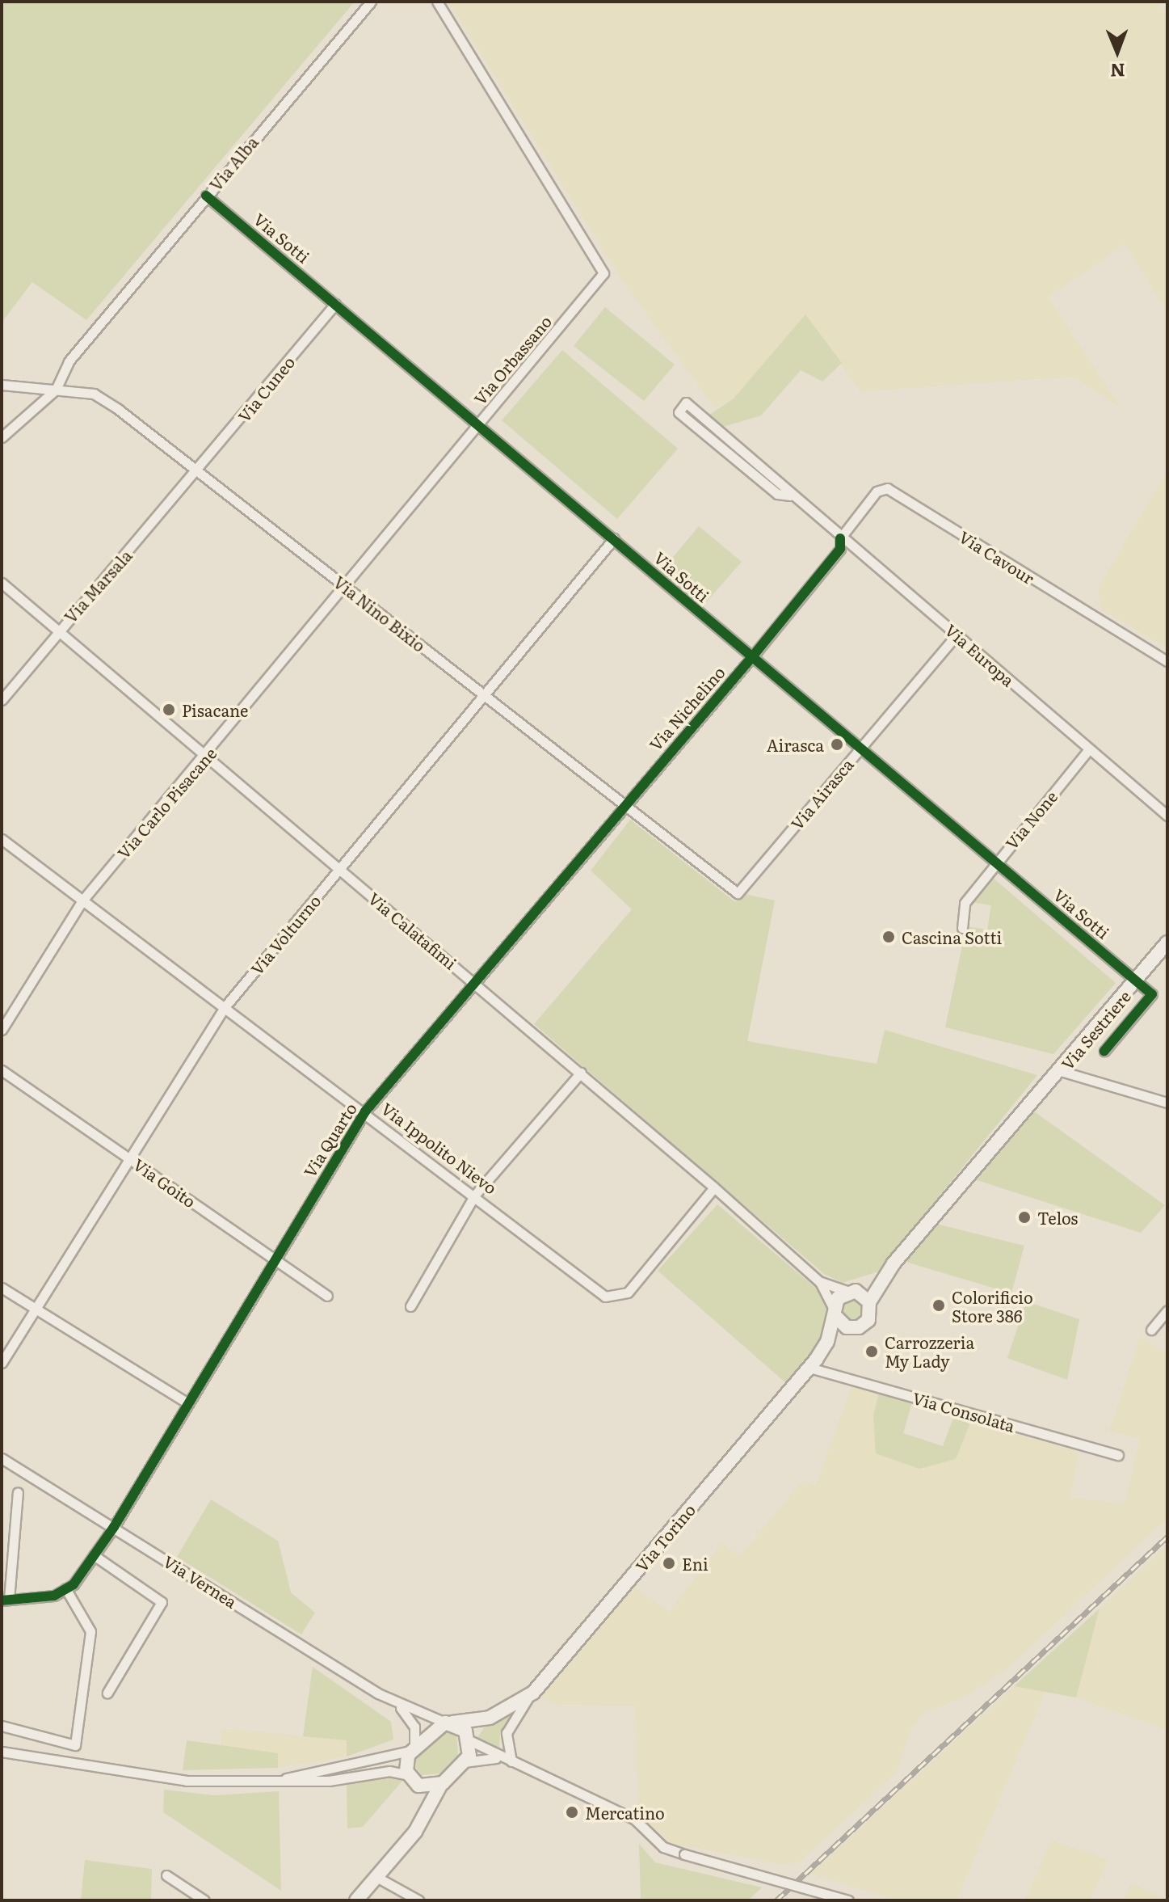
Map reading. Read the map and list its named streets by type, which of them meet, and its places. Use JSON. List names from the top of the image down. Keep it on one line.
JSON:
{"streets":{"main road":["Via Sestriere","Via Torino"],"street":["Via Alba","Via Sotti","Via Orbassano","Via Cuneo","Via Cavour","Via Marsala","Via Nino Bixio","Via Europa","Via Nichelino","Via Airasca","Via Carlo Pisacane","Via None","Via Calatafimi","Via Volturno","Via Quarto","Via Ippolito Nievo","Via Goito","Via Consolata","Via Vernea"]},"crossings":[["Via Alba","Via Sotti"],["Via Alba","Via Nino Bixio"],["Via Sotti","Via Orbassano"],["Via Sotti","Via Cuneo"],["Via Sotti","Via Nichelino"],["Via Sotti","Via Airasca"],["Via Sotti","Via None"],["Via Sotti","Via Volturno"],["Via Sotti","Via Sestriere"],["Via Orbassano","Via Nino Bixio"],["Via Orbassano","Via Carlo Pisacane"],["Via Cuneo","Via Marsala"],["Via Cuneo","Via Nino Bixio"],["Via Cavour","Via Europa"],["Via Cavour","Via Nichelino"],["Via Marsala","Via Nino Bixio"],["Via Marsala","Via Calatafimi"],["Via Nino Bixio","Via Nichelino"],["Via Nino Bixio","Via Airasca"],["Via Nino Bixio","Via Carlo Pisacane"],["Via Nino Bixio","Via Volturno"],["Via Nino Bixio","Via Quarto"],["Via Europa","Via Nichelino"],["Via Europa","Via Airasca"],["Via Europa","Via None"],["Via Nichelino","Via Quarto"],["Via Carlo Pisacane","Via Calatafimi"],["Via Carlo Pisacane","Via Ippolito Nievo"],["Via Calatafimi","Via Volturno"],["Via Calatafimi","Via Quarto"],["Via Calatafimi","Via Ippolito Nievo"],["Via Calatafimi","Via Torino"],["Via Volturno","Via Ippolito Nievo"],["Via Volturno","Via Goito"],["Via Sestriere","Via Torino"],["Via Quarto","Via Ippolito Nievo"],["Via Quarto","Via Goito"],["Via Quarto","Via Vernea"],["Via Consolata","Via Torino"]],"places":["Pisacane","Airasca","Cascina Sotti","Telos","Colorificio Store 386","Carrozzeria My Lady","Eni","Mercatino"],"north":"bottom"}
